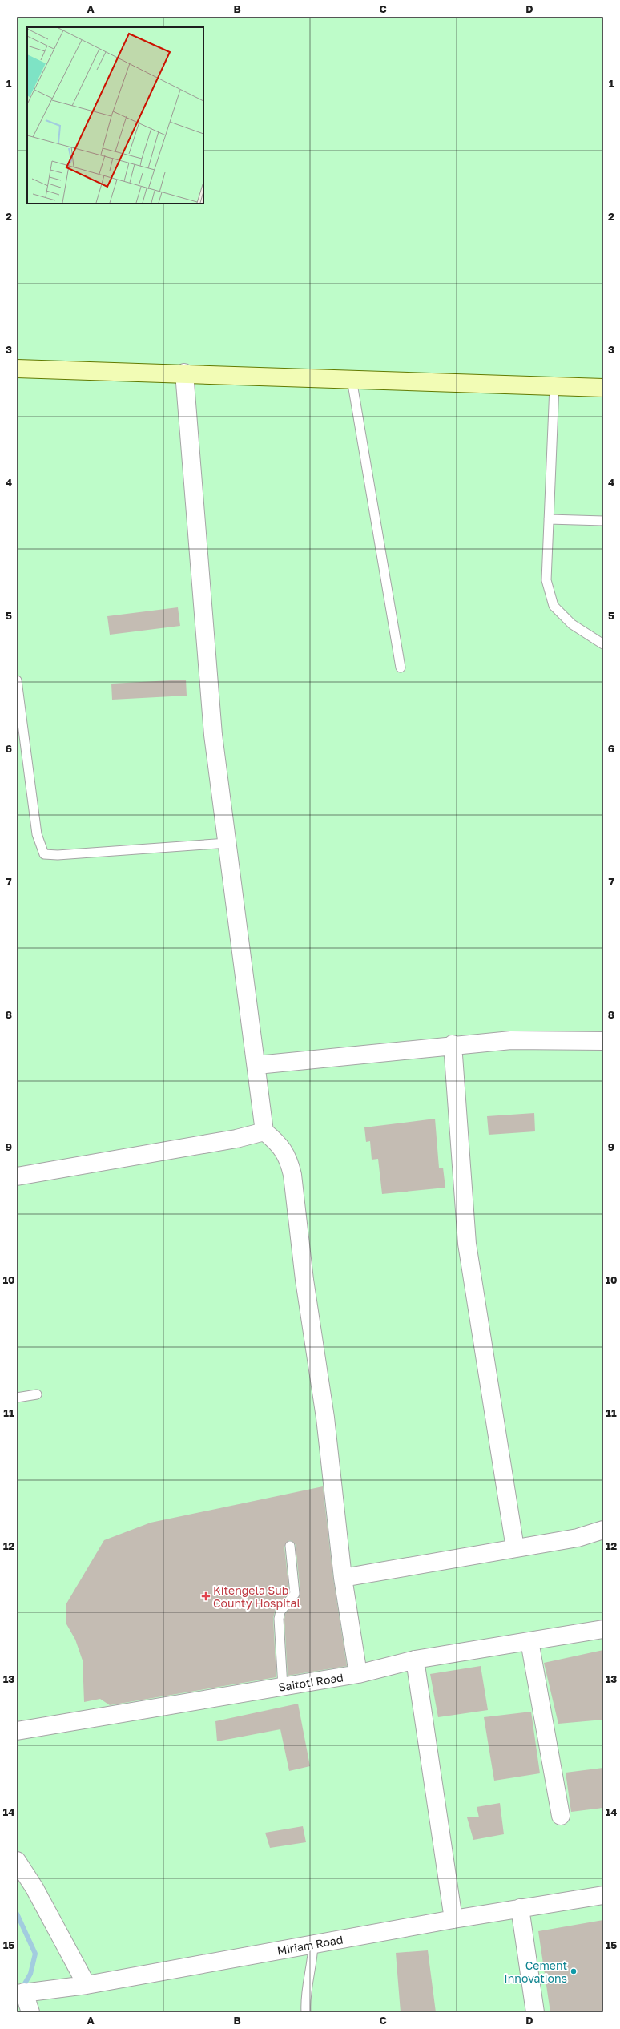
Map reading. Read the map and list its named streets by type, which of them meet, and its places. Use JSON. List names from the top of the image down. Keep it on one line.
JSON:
{"streets":{"street":["Saitoti Road","Miriam Road"]},"places":{"health":["Kitengela Sub County Hospital"],"other":["Cement Innovations"]},"grid":{"columns":["A","B","C","D"],"rows":["1","2","3","4","5","6","7","8","9","10","11","12","13","14","15"]}}
